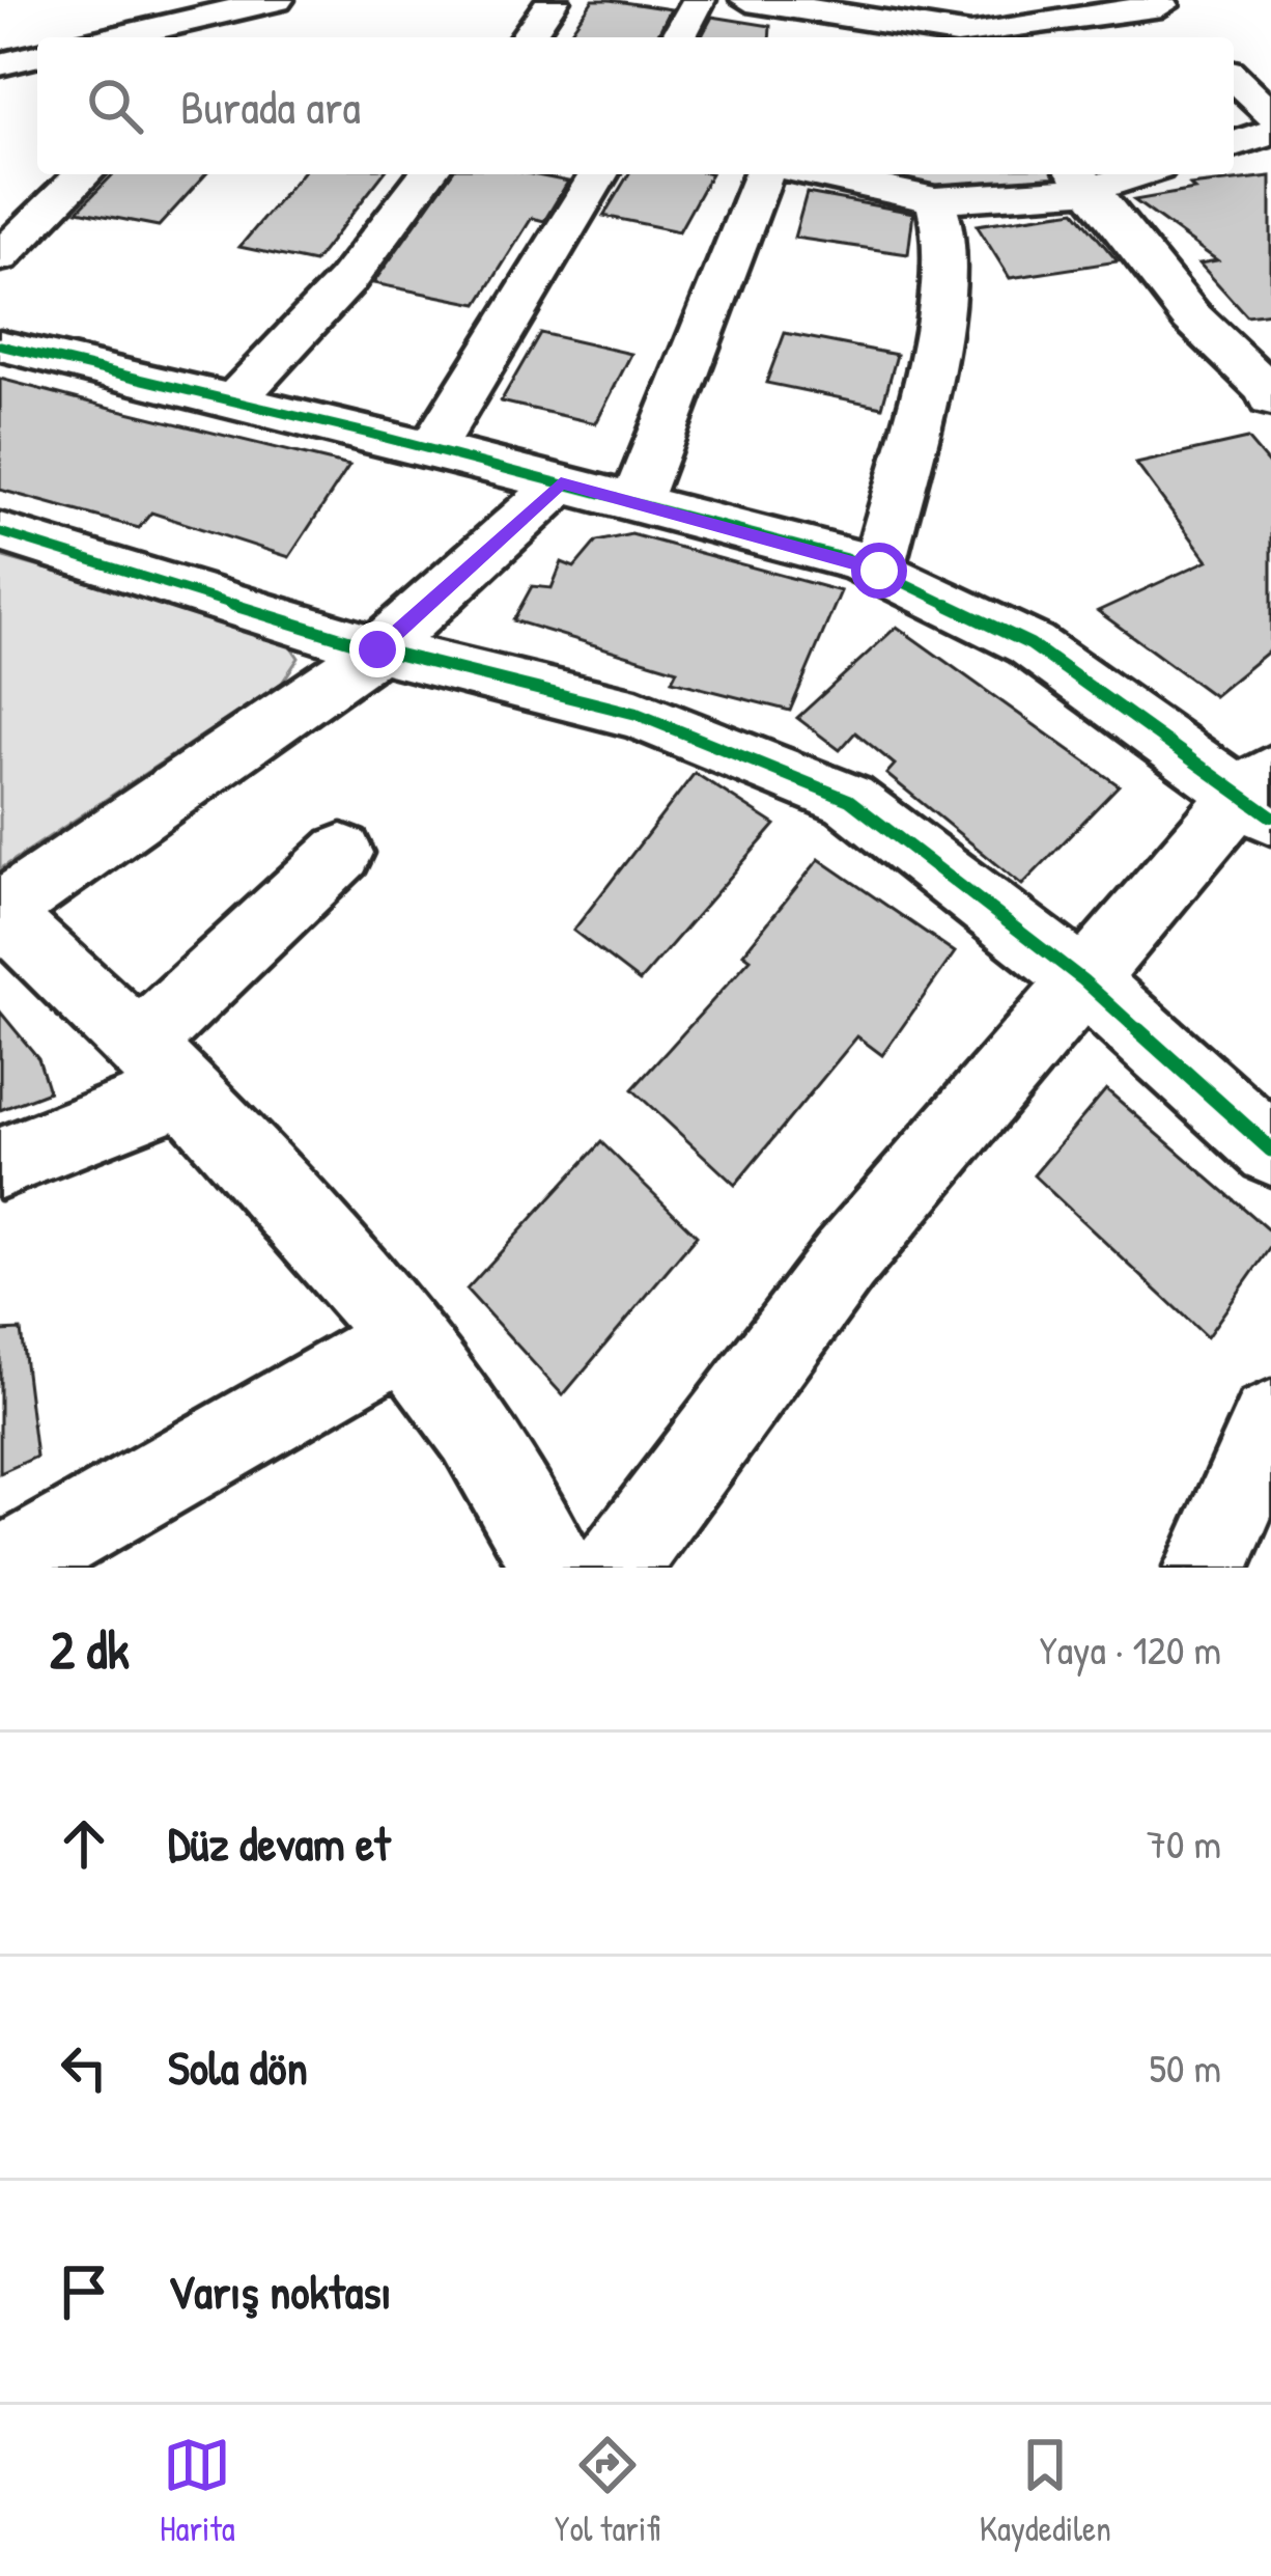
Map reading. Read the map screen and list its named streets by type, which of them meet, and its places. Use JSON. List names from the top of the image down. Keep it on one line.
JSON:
{"page":{"search":"Burada ara","heading":["2 dk","Yaya · 120 m"],"list":[["Düz devam et","70 m"],["Sola dön","50 m"],"Varış noktası"],"nav":["Harita","Yol tarifi","Kaydedilen"]}}
